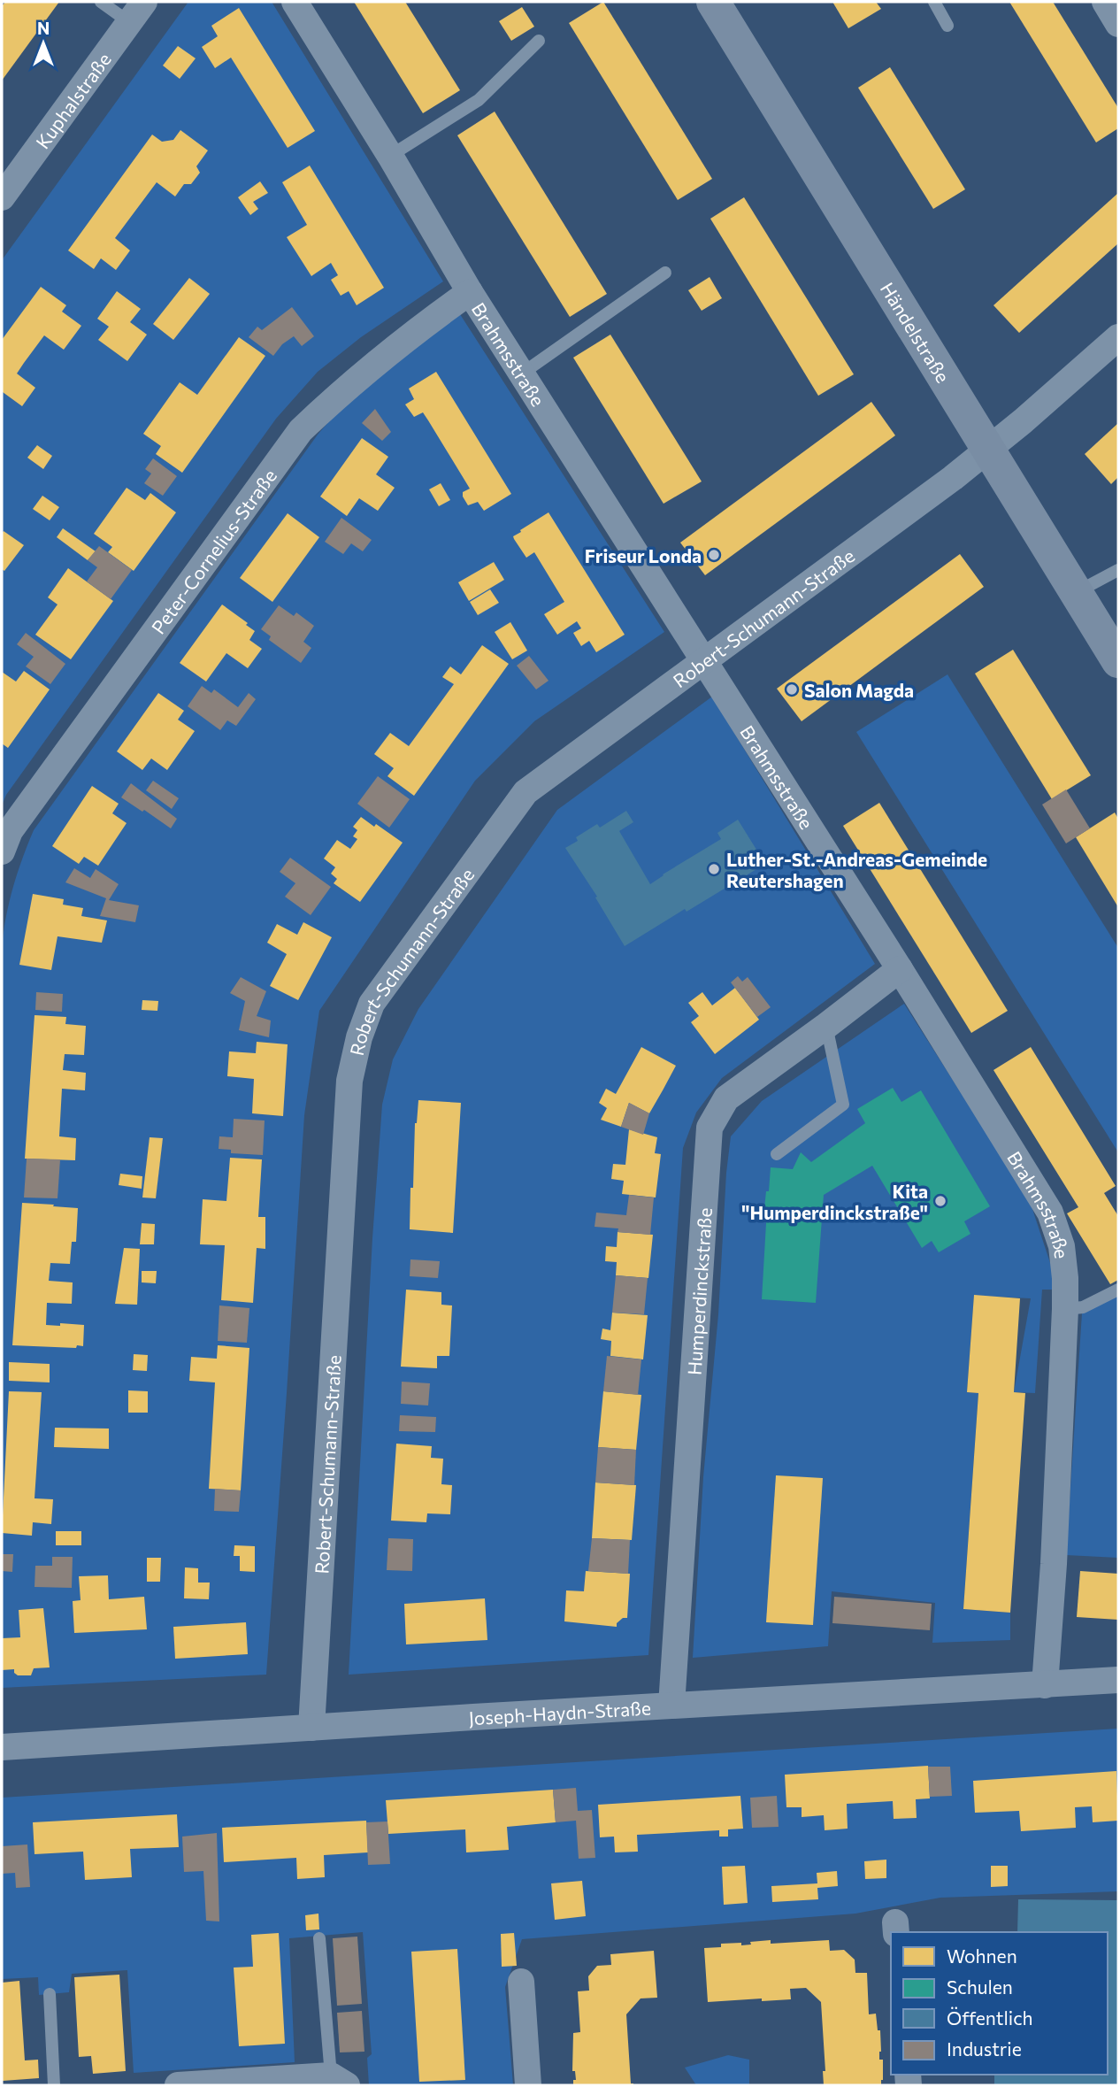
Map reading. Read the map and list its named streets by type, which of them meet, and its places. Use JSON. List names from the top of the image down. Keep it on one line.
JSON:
{"streets":{"street":["Kuphalstraße","Händelstraße","Brahmsstraße","Peter-Cornelius-Straße","Robert-Schumann-Straße","Humperdinckstraße","Joseph-Haydn-Straße"]},"crossings":[["Händelstraße","Robert-Schumann-Straße"],["Brahmsstraße","Peter-Cornelius-Straße"],["Brahmsstraße","Robert-Schumann-Straße"],["Brahmsstraße","Humperdinckstraße"],["Brahmsstraße","Joseph-Haydn-Straße"],["Robert-Schumann-Straße","Joseph-Haydn-Straße"],["Humperdinckstraße","Joseph-Haydn-Straße"]],"places":["Friseur Londa","Salon Magda","Luther-St.-Andreas-Gemeinde Reutershagen","Kita \"Humperdinckstraße\""],"legend":["Wohnen","Schulen","Öffentlich","Industrie"],"north":"top"}
